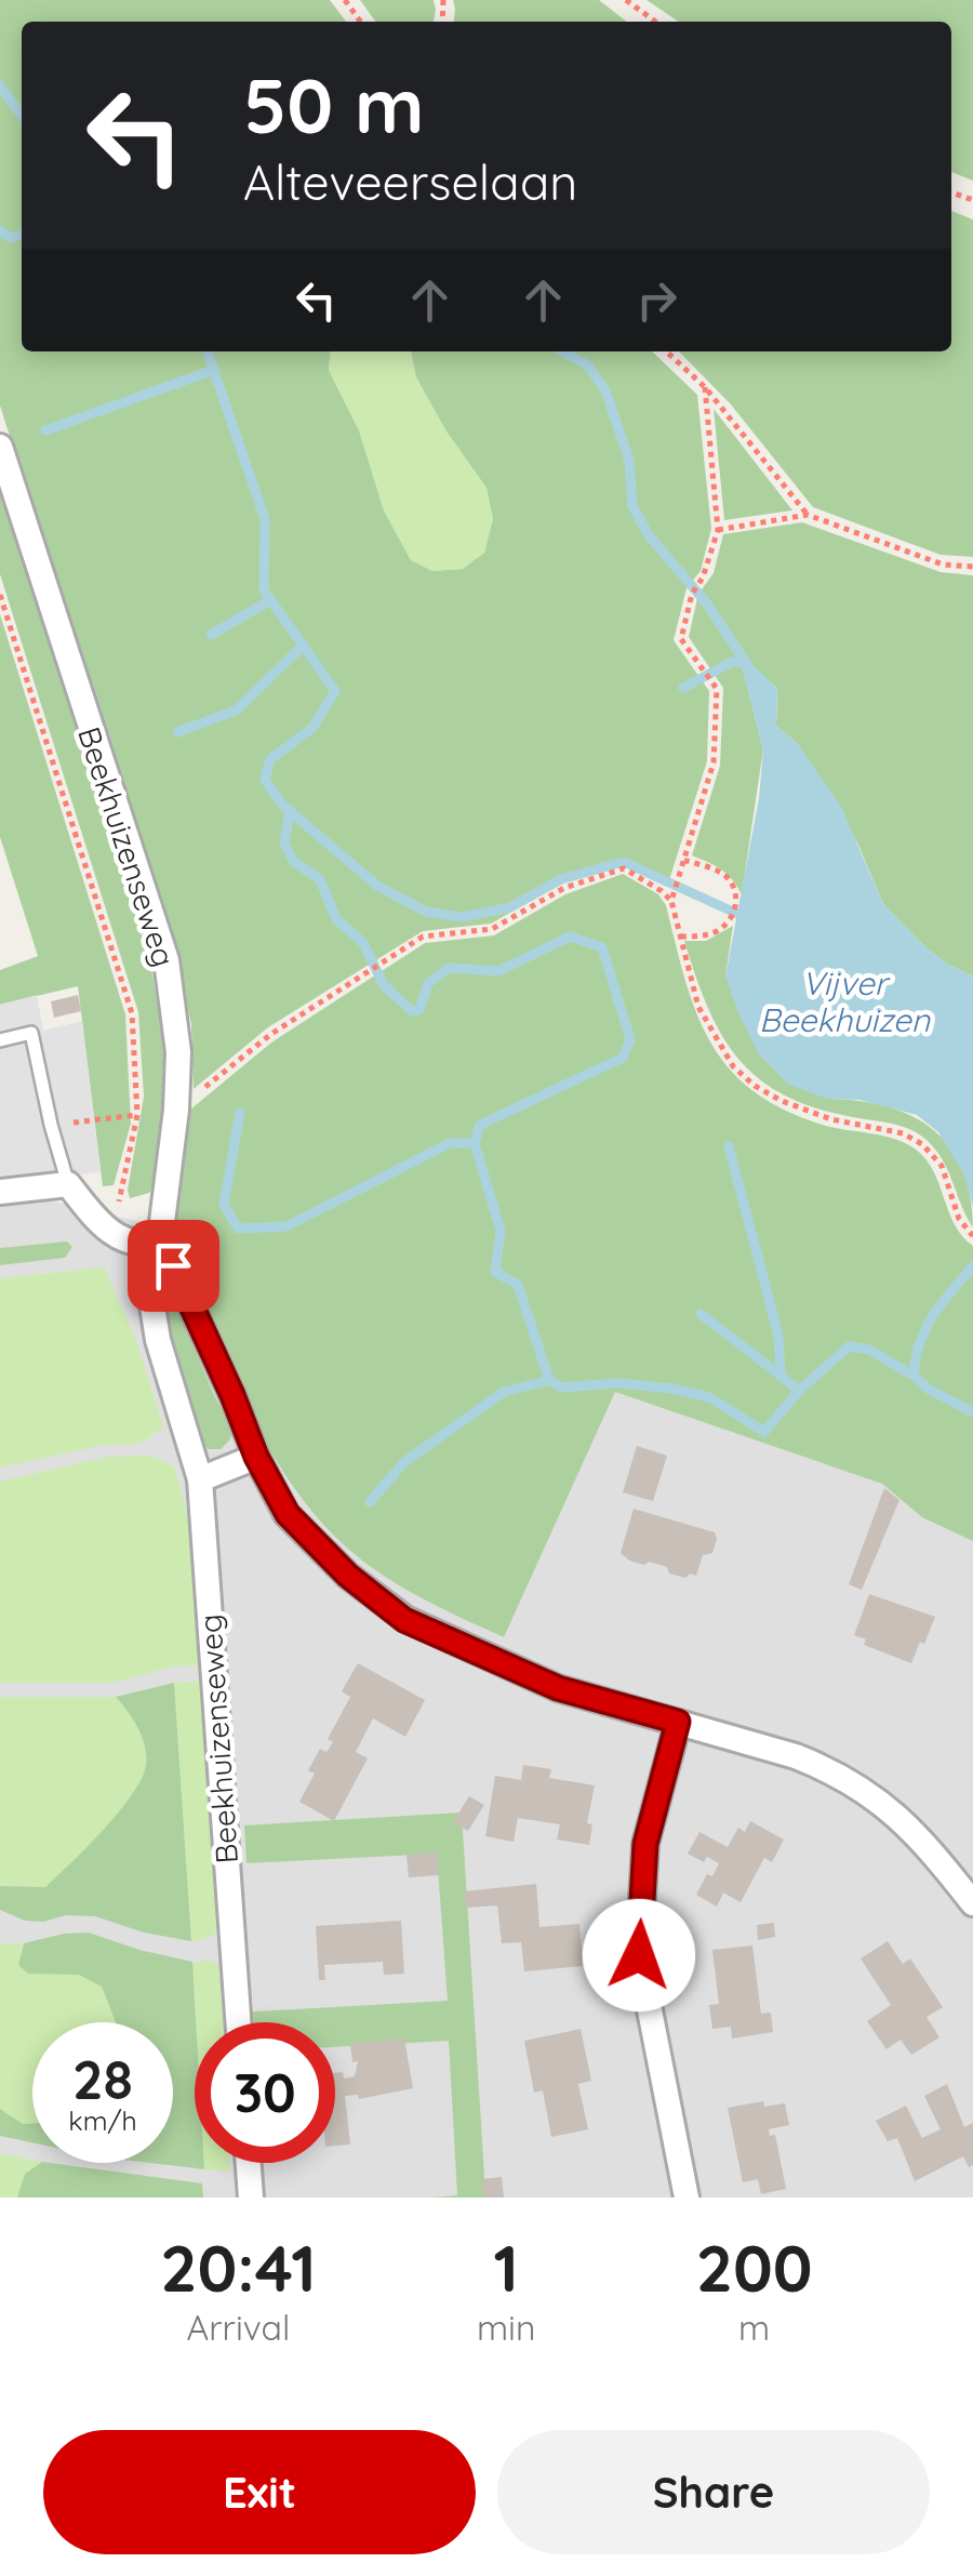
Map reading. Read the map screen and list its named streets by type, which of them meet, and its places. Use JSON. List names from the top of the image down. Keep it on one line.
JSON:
{"streets":{"street":["Beekhuizenseweg"]},"water":["Vijver Beekhuizen"],"page":{"turn":["50 m","Alteveerselaan"],"speed":"28 km/h","limit":"30","eta":["20:41","Arrival","1","min","200","m"],"buttons":["Exit","Share"]}}
